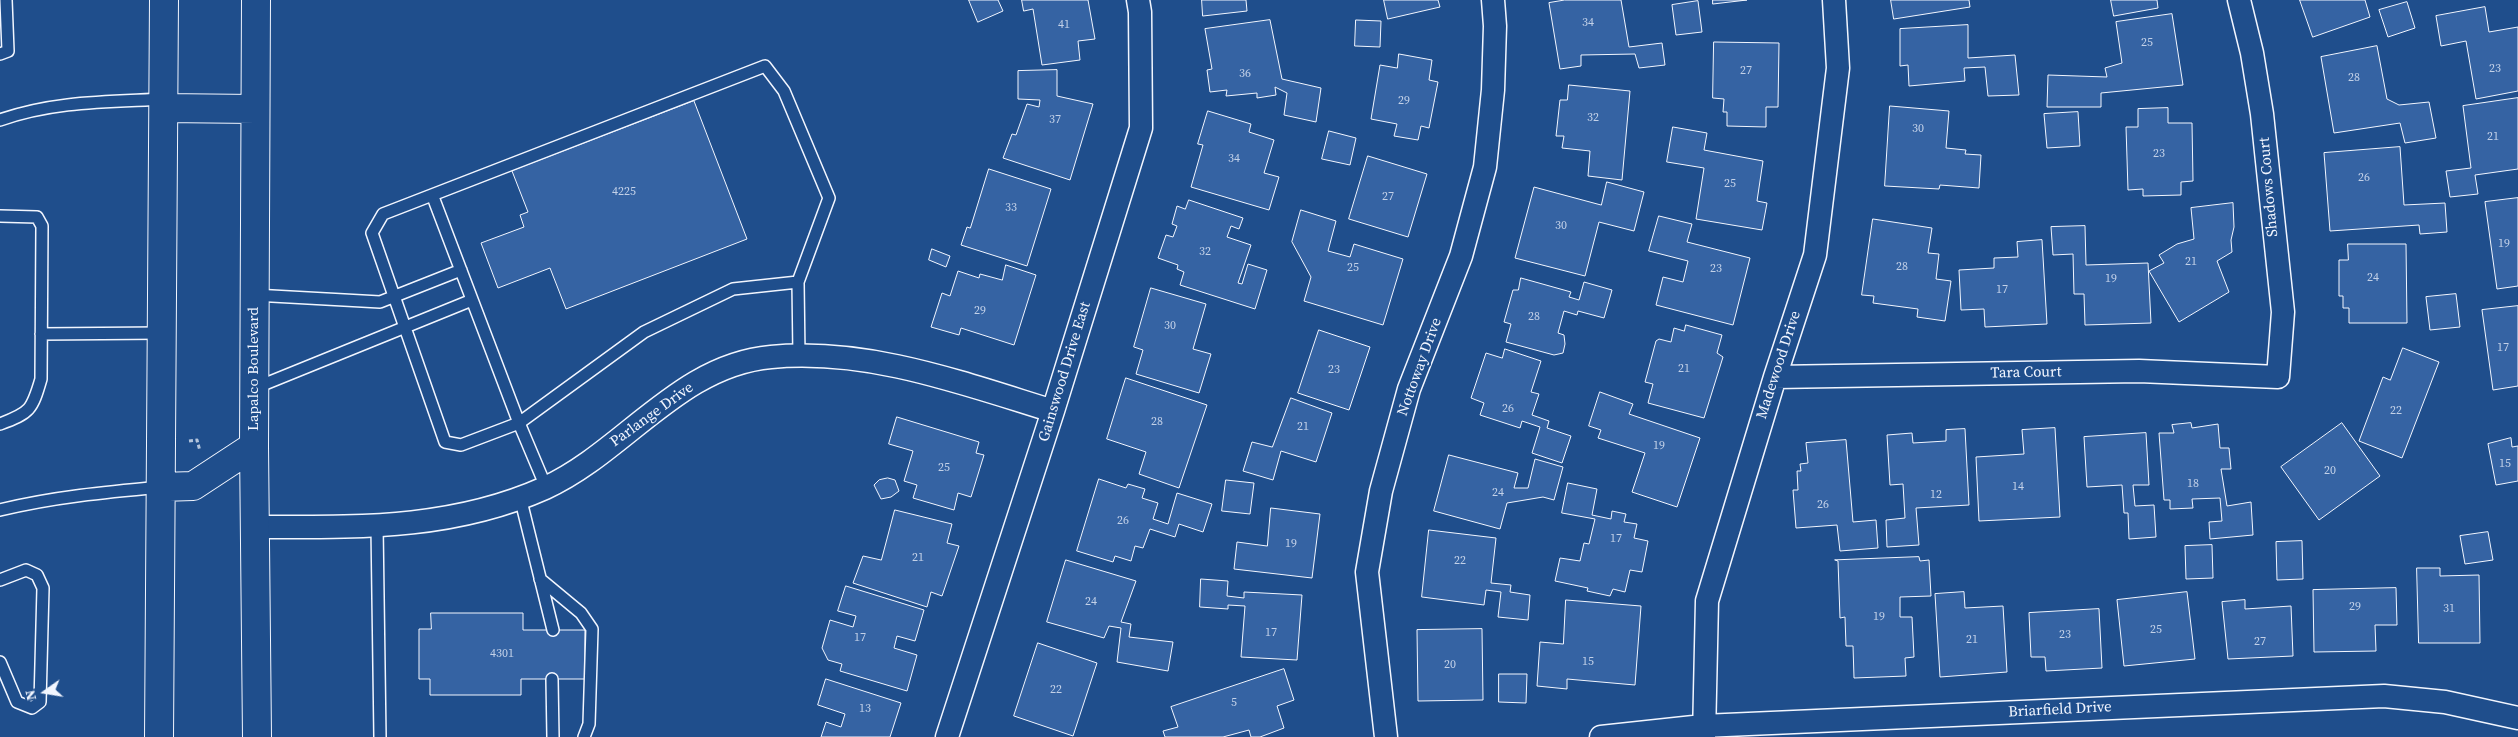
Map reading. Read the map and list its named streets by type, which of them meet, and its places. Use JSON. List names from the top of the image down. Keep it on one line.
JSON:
{"streets":{"main road":["Lapalco Boulevard"],"street":["Shadows Court","Madewood Drive","Nottoway Drive","Gainswood Drive East","Tara Court","Parlange Drive","Briarfield Drive"]},"crossings":[["Shadows Court","Tara Court"],["Madewood Drive","Tara Court"],["Madewood Drive","Briarfield Drive"],["Lapalco Boulevard","Parlange Drive"],["Gainswood Drive East","Parlange Drive"]],"house_numbers":["34","41","25","23","27","36","28","29","32","37","30","21","23","34","26","25","4225","27","33","30","19","32","21","28","25","23","24","19","17","29","28","30","17","21","23","26","22","28","21","19","15","25","20","18","14","24","12","26","26","17","19","21","22","24","29","31","19","25","17","23","17","21","27","4301","15","20","22","5","13"],"north":"left"}
